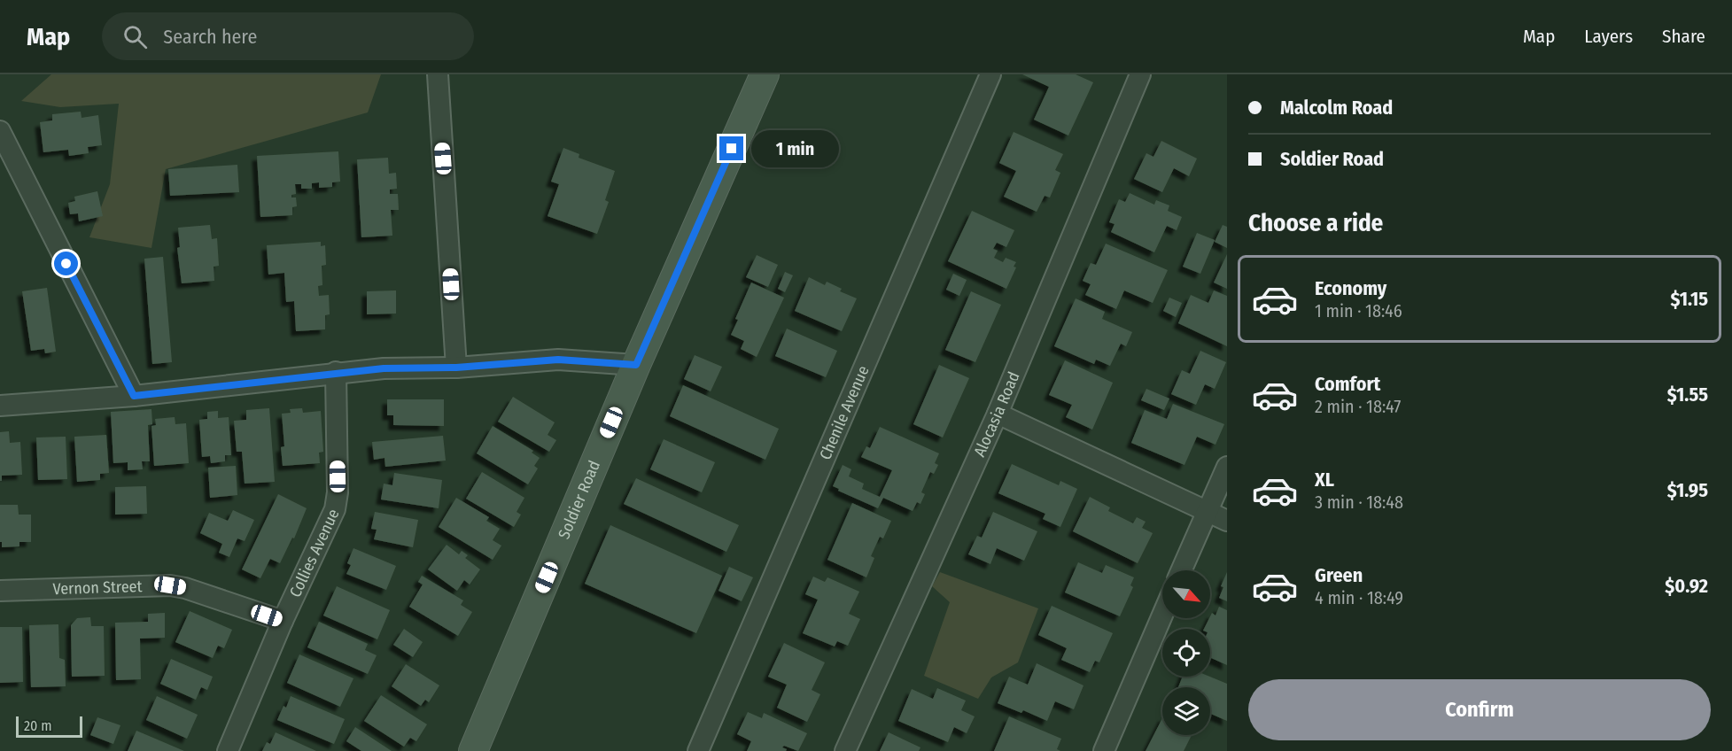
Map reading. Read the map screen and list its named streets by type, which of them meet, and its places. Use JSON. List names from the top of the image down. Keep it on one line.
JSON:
{"streets":{"main road":["Soldier Road"],"street":["Chenile Avenue","Alocasia Road","Collies Avenue","Vernon Street"]},"crossings":[["Collies Avenue","Vernon Street"]],"scale_bar":"20 m","north":"bottom right","page":{"header":"Map","search":"Search here","nav":["Map","Layers","Share"],"banner":["Malcolm Road","Soldier Road"],"bubble":"1 min","heading":"Choose a ride","list":[{"name":"Economy","note":"1 min · 18:46","value":"$1.15"},{"name":"Comfort","note":"2 min · 18:47","value":"$1.55"},{"name":"XL","note":"3 min · 18:48","value":"$1.95"},{"name":"Green","note":"4 min · 18:49","value":"$0.92"}],"buttons":"Confirm","scale":"20 m"}}
